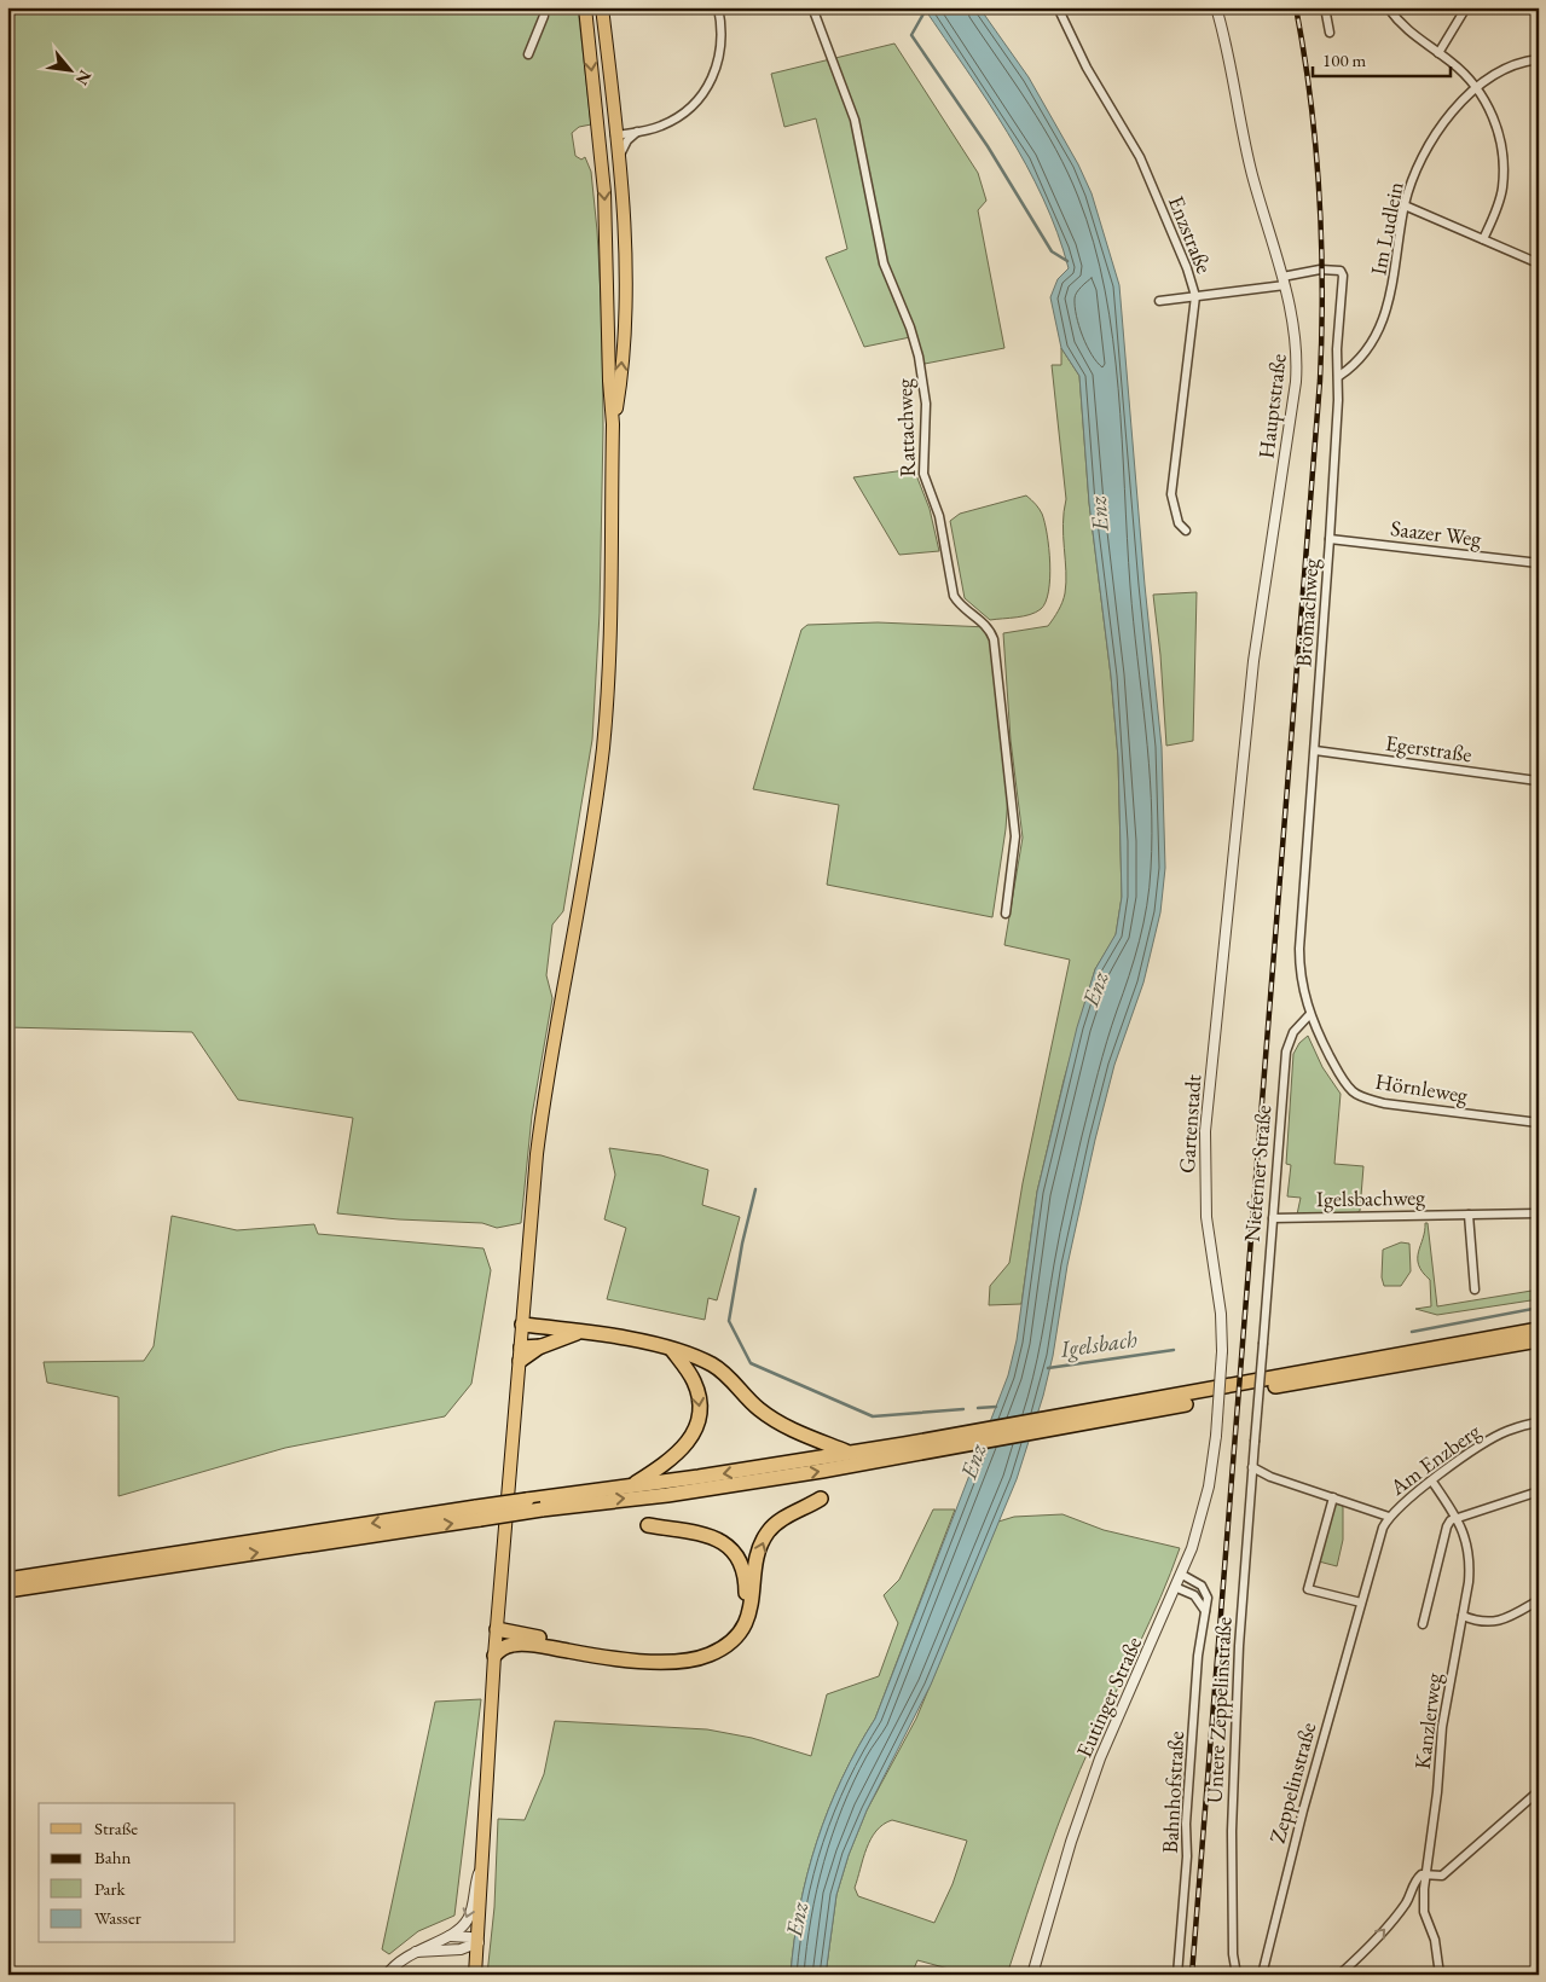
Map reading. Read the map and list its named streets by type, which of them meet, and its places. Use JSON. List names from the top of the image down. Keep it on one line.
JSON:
{"streets":{"street":["Im Ludlein","Enzstraße","Hauptstraße","Rattachweg","Saazer Weg","Brömachweg","Egerstraße","Hörnleweg","Gartenstadt","Nieferner Straße","Igelsbachweg","Am Enzberg","Eutinger Straße","Untere Zeppelinstraße","Kanzlerweg","Zeppelinstraße","Bahnhofstraße"]},"crossings":[["Im Ludlein","Brömachweg"],["Hauptstraße","Brömachweg"],["Hauptstraße","Gartenstadt"],["Saazer Weg","Brömachweg"],["Brömachweg","Egerstraße"],["Brömachweg","Hörnleweg"],["Brömachweg","Nieferner Straße"],["Hörnleweg","Nieferner Straße"],["Gartenstadt","Eutinger Straße"],["Nieferner Straße","Igelsbachweg"],["Nieferner Straße","Untere Zeppelinstraße"],["Am Enzberg","Kanzlerweg"],["Am Enzberg","Zeppelinstraße"],["Eutinger Straße","Bahnhofstraße"]],"water":["Enz","Igelsbach"],"legend":["Straße","Bahn","Park","Wasser"],"scale_bar":"100 m","north":"bottom right"}
